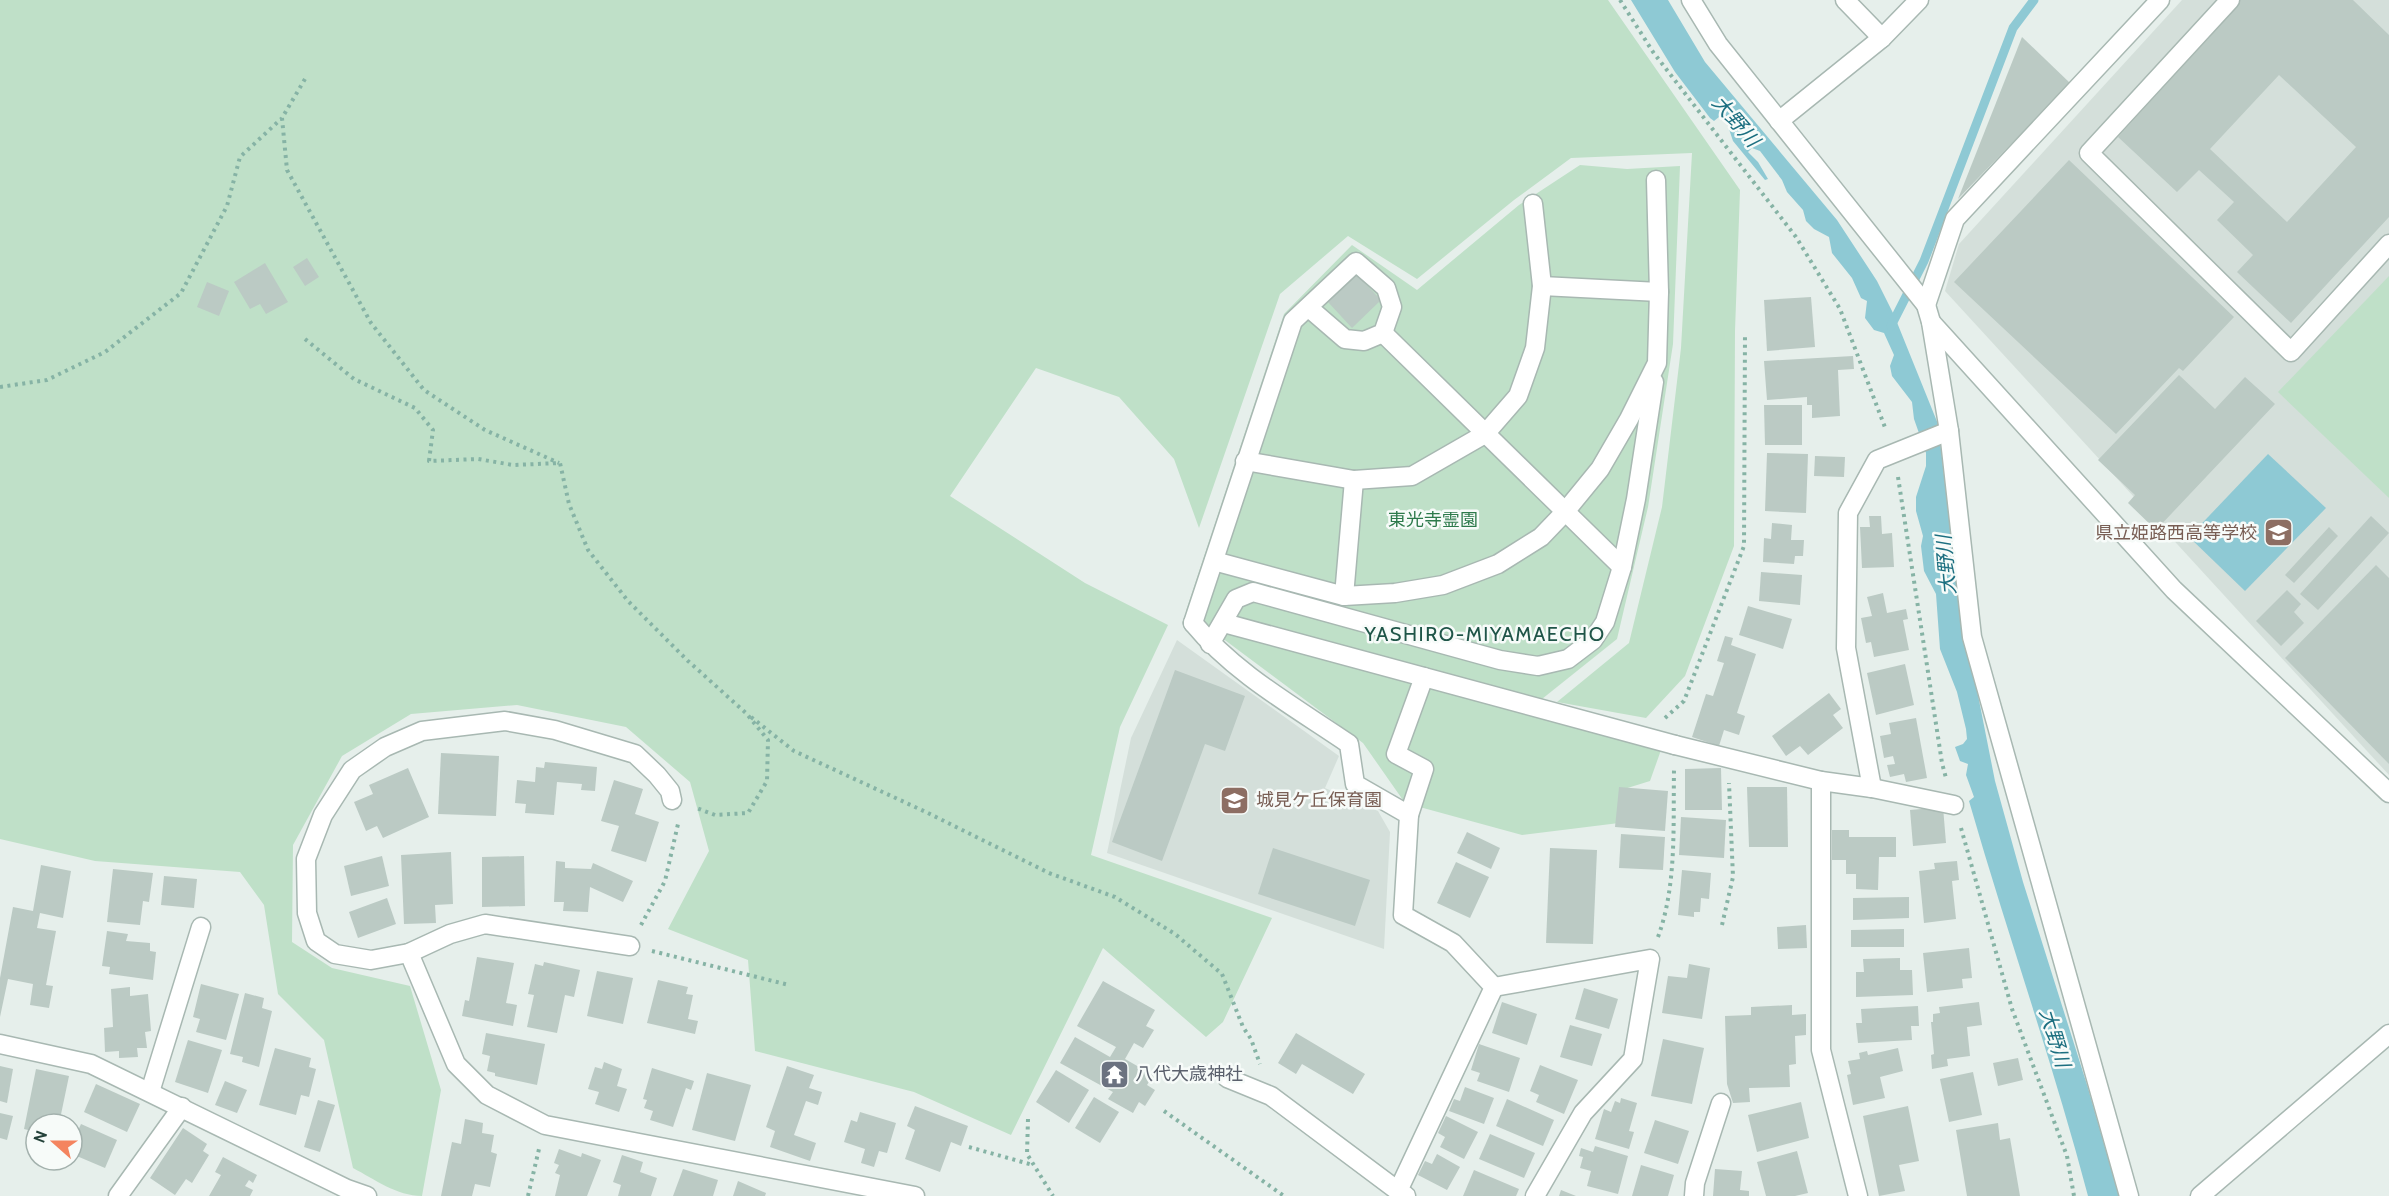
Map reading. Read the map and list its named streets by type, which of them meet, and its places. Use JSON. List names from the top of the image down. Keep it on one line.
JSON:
{"districts":["YASHIRO-MIYAMAECHO"],"water":["大野川"],"parks":["東光寺霊園"],"places":{"school or university":["県立姫路西高等学校","城見ケ丘保育園"],"temple":["八代大歳神社"]},"north":"left"}
